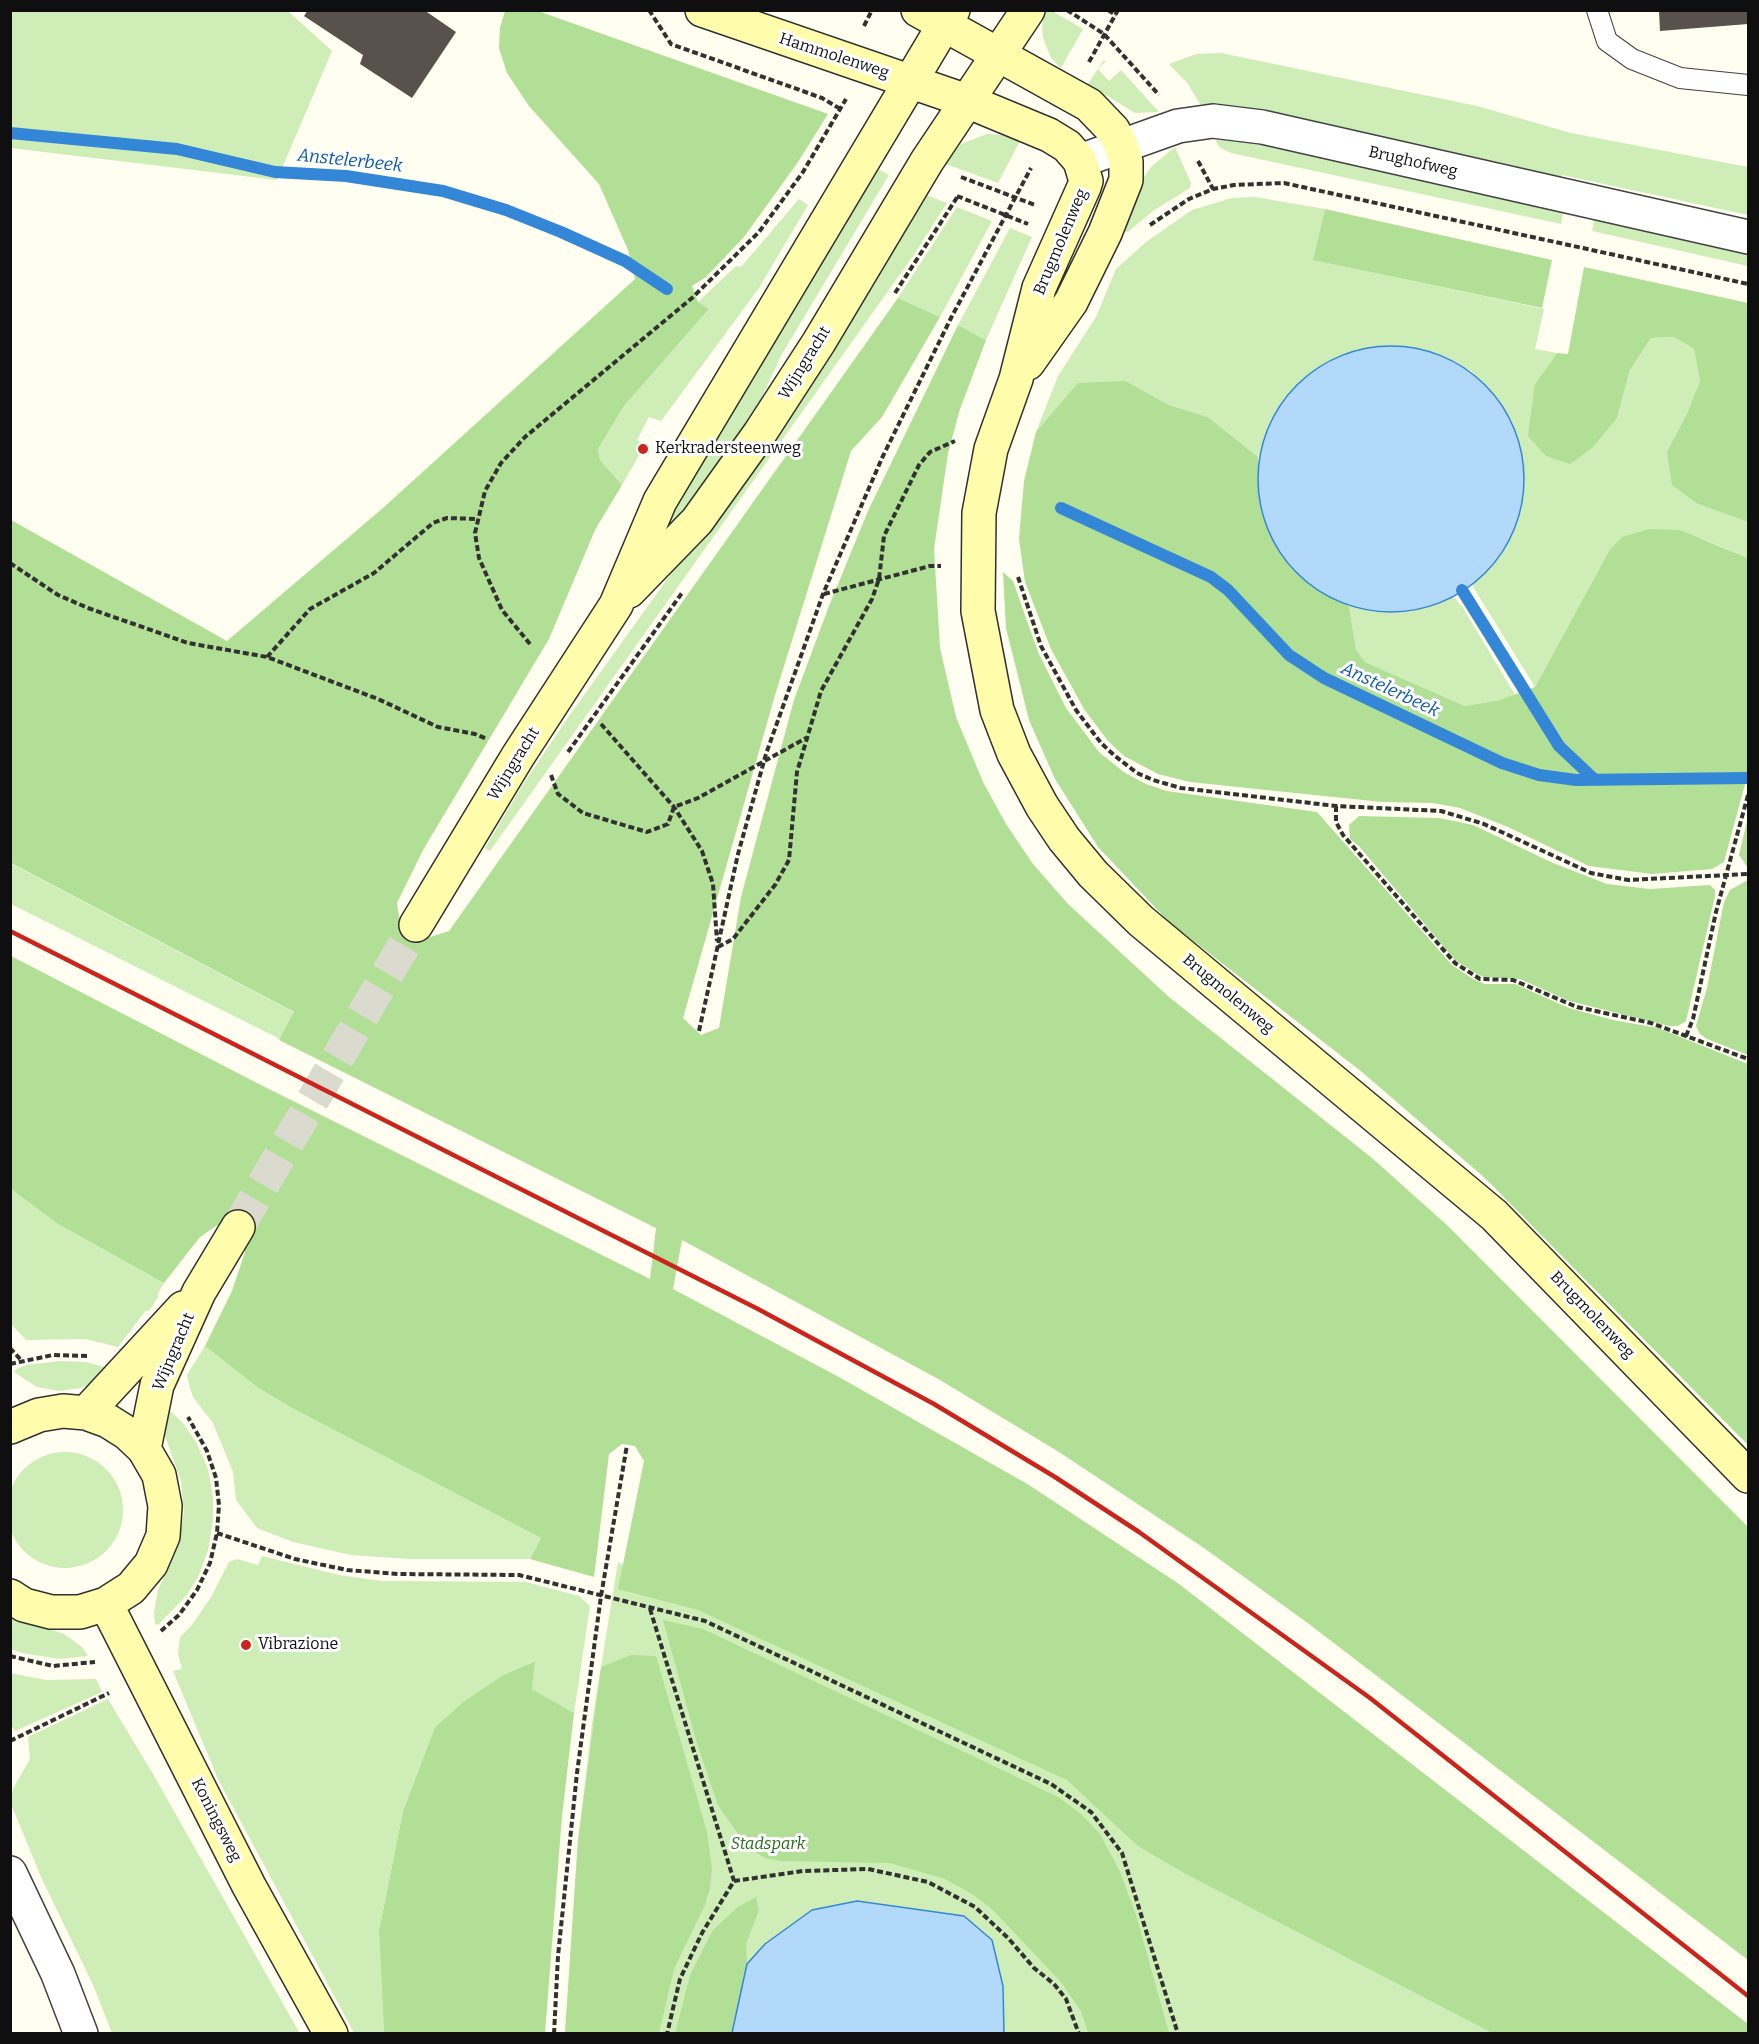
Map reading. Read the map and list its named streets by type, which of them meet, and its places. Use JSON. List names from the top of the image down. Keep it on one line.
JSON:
{"streets":{"main road":["Hammolenweg","Brugmolenweg","Wijngracht","Koningsweg"],"street":["Brughofweg"]},"crossings":[["Hammolenweg","Wijngracht"],["Brughofweg","Brugmolenweg"]],"water":["Anstelerbeek"],"parks":["Stadspark"],"places":["Kerkradersteenweg","Vibrazione"]}
